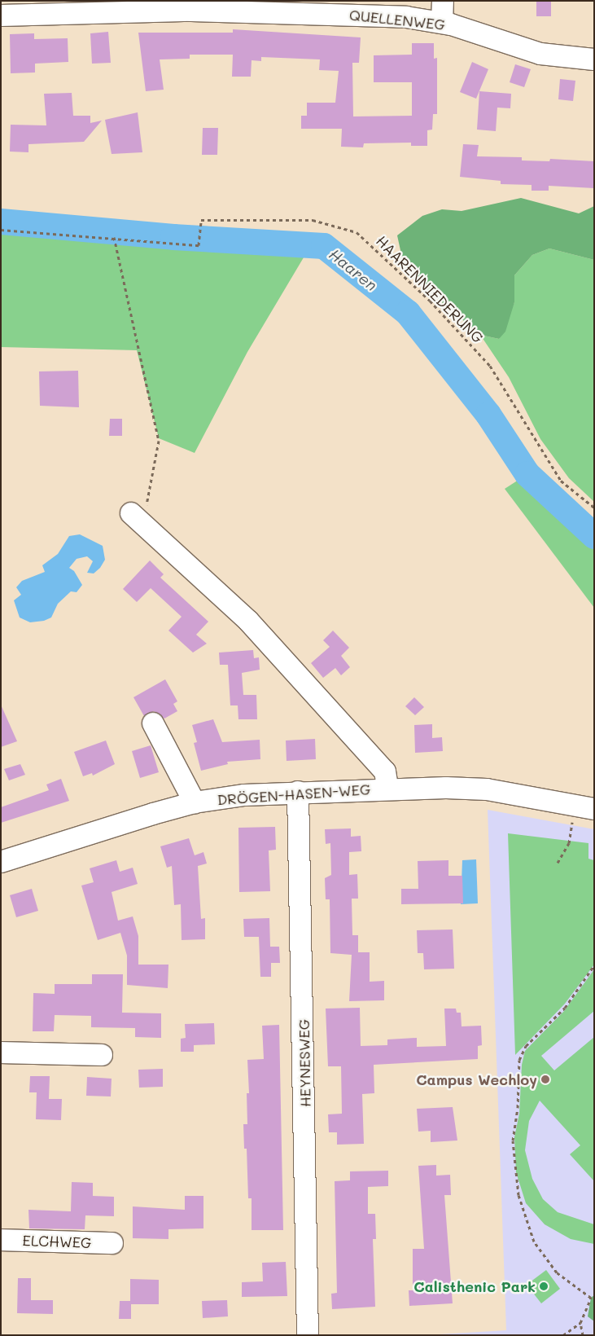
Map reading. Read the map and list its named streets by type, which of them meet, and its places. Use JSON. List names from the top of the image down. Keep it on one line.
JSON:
{"streets":{"street":["QUELLENWEG","DRÖGEN-HASEN-WEG","HEYNESWEG","ELCHWEG"],"path":["HAARENNIEDERUNG"]},"crossings":[["DRÖGEN-HASEN-WEG","HEYNESWEG"]],"water":["Haaren"],"places":["Campus Wechloy","Calisthenic Park"]}
